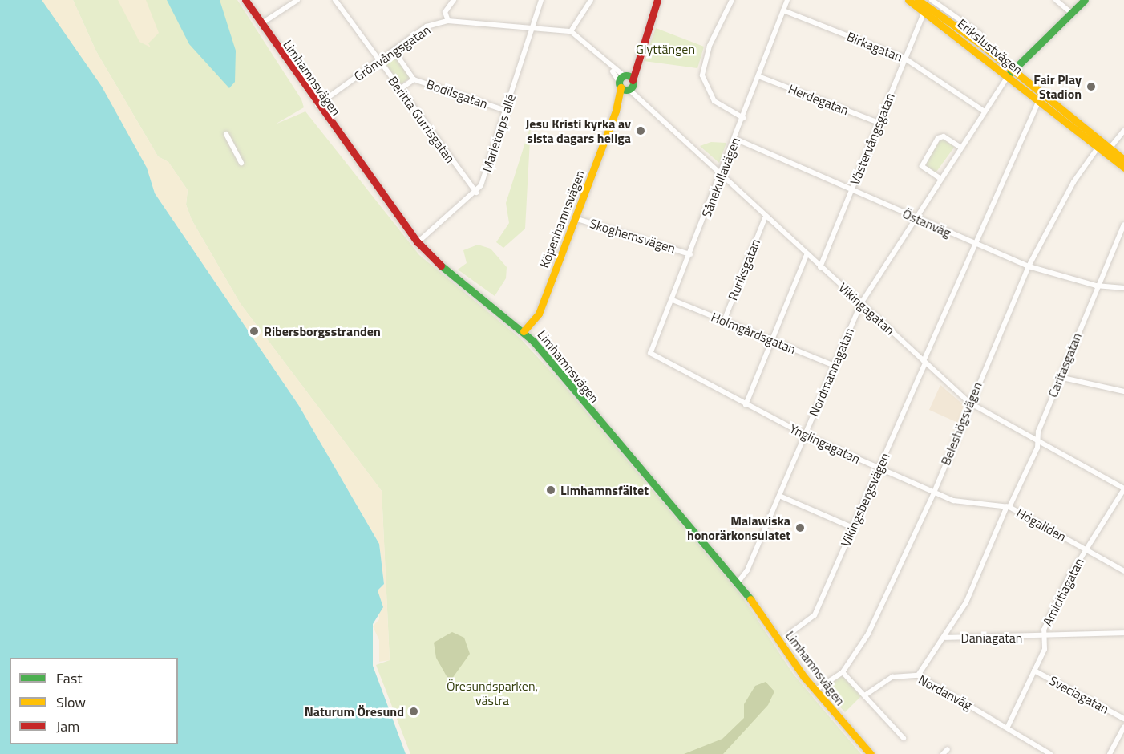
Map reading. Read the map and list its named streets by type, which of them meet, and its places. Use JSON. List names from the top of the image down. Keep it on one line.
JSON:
{"streets":{"street":["Birkagatan","Erikslustvägen","Grönvångsgatan","Limhamnsvägen","Bodilsgatan","Herdegatan","Beritta Gurrisgatan","Marietorps allé","Västervångsgatan","Sånekullavägen","Köpenhamnsvägen","Östanväg","Skoghemsvägen","Ruriksgatan","Vikingagatan","Holmgårdsgatan","Caritasgatan","Nordmannagatan","Beleshögsvägen","Ynglingagatan","Vikingsbergsvägen","Högaliden","Amicitiagatan","Daniagatan","Nordanväg","Sveciagatan"]},"crossings":[["Birkagatan","Västervångsgatan"],["Birkagatan","Sånekullavägen"],["Birkagatan","Nordmannagatan"],["Erikslustvägen","Västervångsgatan"],["Erikslustvägen","Nordmannagatan"],["Erikslustvägen","Beleshögsvägen"],["Erikslustvägen","Vikingsbergsvägen"],["Grönvångsgatan","Limhamnsvägen"],["Grönvångsgatan","Bodilsgatan"],["Grönvångsgatan","Beritta Gurrisgatan"],["Grönvångsgatan","Marietorps allé"],["Limhamnsvägen","Marietorps allé"],["Limhamnsvägen","Köpenhamnsvägen"],["Limhamnsvägen","Nordmannagatan"],["Limhamnsvägen","Beleshögsvägen"],["Bodilsgatan","Marietorps allé"],["Herdegatan","Västervångsgatan"],["Herdegatan","Sånekullavägen"],["Beritta Gurrisgatan","Marietorps allé"],["Västervångsgatan","Östanväg"],["Västervångsgatan","Vikingagatan"],["Sånekullavägen","Östanväg"],["Sånekullavägen","Skoghemsvägen"],["Sånekullavägen","Vikingagatan"],["Sånekullavägen","Holmgårdsgatan"],["Sånekullavägen","Ynglingagatan"],["Köpenhamnsvägen","Skoghemsvägen"],["Köpenhamnsvägen","Vikingagatan"],["Östanväg","Caritasgatan"],["Östanväg","Nordmannagatan"],["Östanväg","Beleshögsvägen"],["Östanväg","Vikingsbergsvägen"],["Ruriksgatan","Vikingagatan"],["Ruriksgatan","Holmgårdsgatan"],["Vikingagatan","Caritasgatan"],["Vikingagatan","Nordmannagatan"],["Vikingagatan","Beleshögsvägen"],["Vikingagatan","Vikingsbergsvägen"],["Vikingagatan","Amicitiagatan"],["Holmgårdsgatan","Nordmannagatan"],["Caritasgatan","Ynglingagatan"],["Caritasgatan","Högaliden"],["Caritasgatan","Daniagatan"],["Caritasgatan","Nordanväg"],["Nordmannagatan","Ynglingagatan"],["Beleshögsvägen","Ynglingagatan"],["Ynglingagatan","Vikingsbergsvägen"],["Ynglingagatan","Högaliden"],["Högaliden","Amicitiagatan"],["Amicitiagatan","Daniagatan"],["Amicitiagatan","Nordanväg"],["Amicitiagatan","Sveciagatan"]],"parks":["Glyttängen","Öresundsparken, västra"],"places":["Fair Play Stadion","Jesu Kristi kyrka av sista dagars heliga","Ribersborgsstranden","Limhamnsfältet","Malawiska honorärkonsulatet","Naturum Öresund"],"legend":["Fast","Slow","Jam"]}
